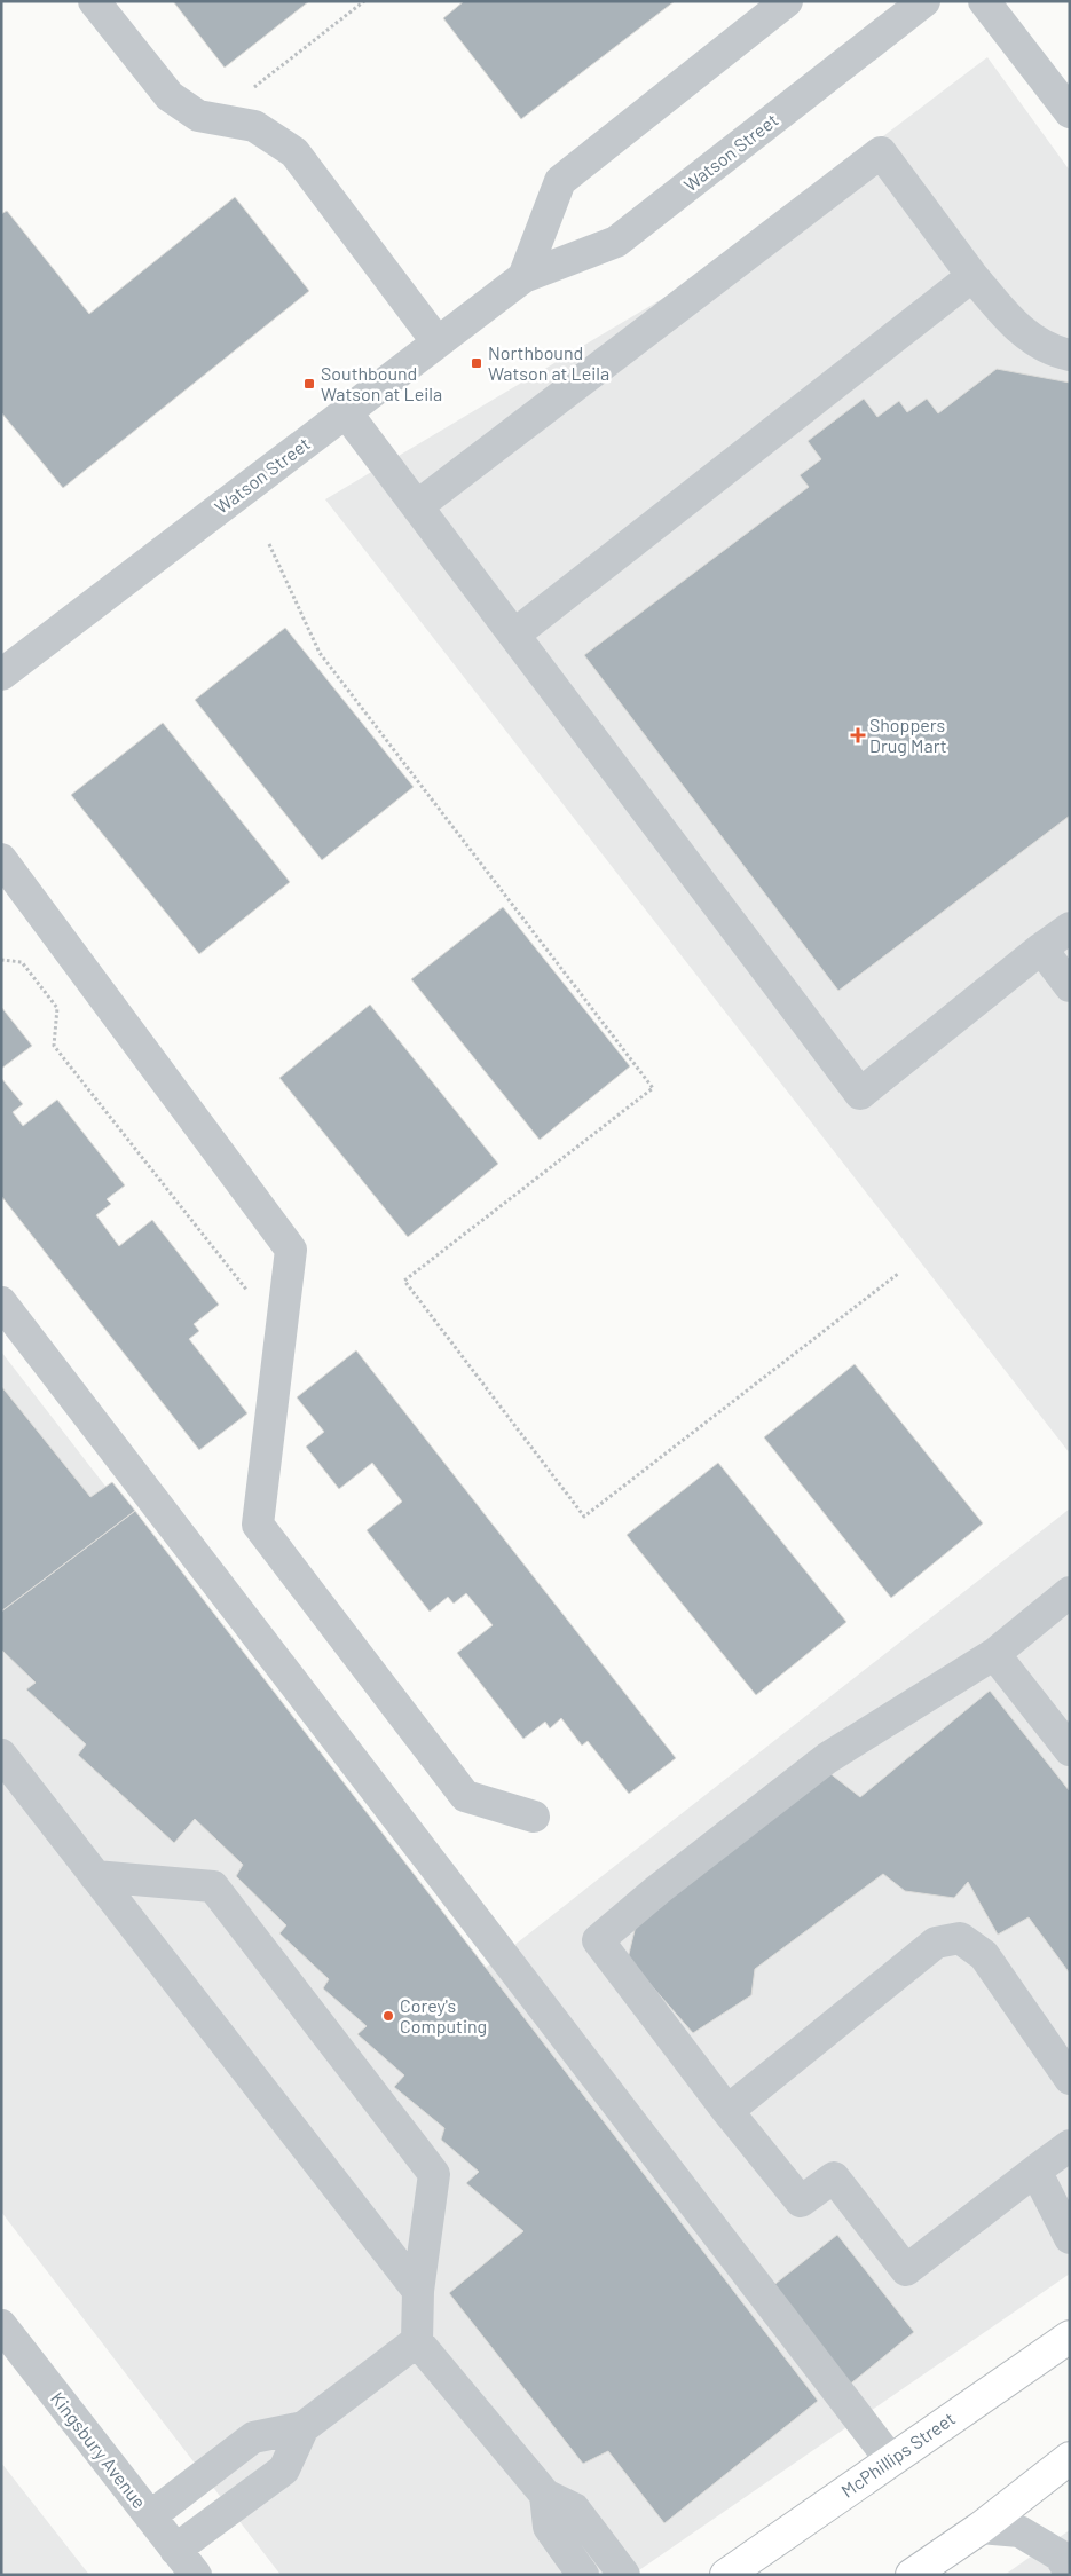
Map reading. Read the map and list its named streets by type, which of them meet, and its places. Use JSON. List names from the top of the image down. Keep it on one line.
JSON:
{"streets":{"main road":["McPhillips Street"],"street":["Watson Street","Kingsbury Avenue"]},"places":{"transit":["Northbound Watson at Leila","Southbound Watson at Leila"],"health":["Shoppers Drug Mart"],"other":["Corey's Computing"]}}
